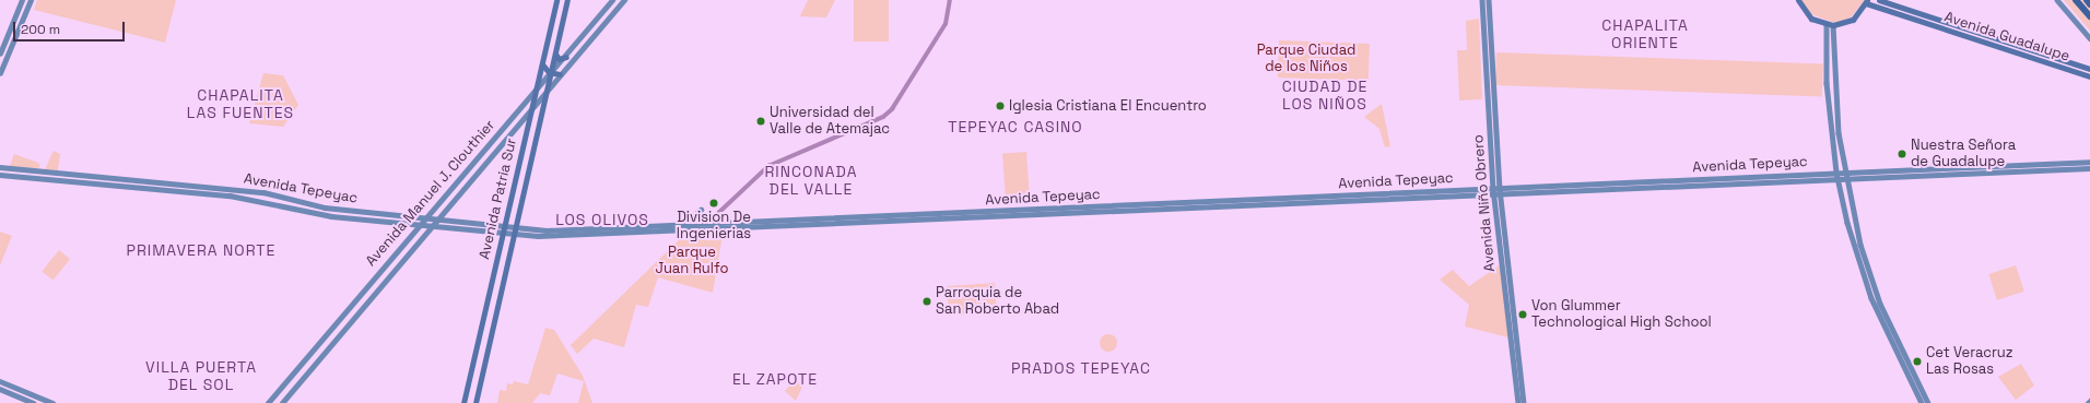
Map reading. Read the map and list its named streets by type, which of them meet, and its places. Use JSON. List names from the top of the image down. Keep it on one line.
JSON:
{"streets":{"main road":["Avenida Guadalupe","Avenida Patria Sur"],"street":["Avenida Tepeyac","Avenida Manuel J. Clouthier","Avenida Niño Obrero"]},"crossings":[["Avenida Tepeyac","Avenida Manuel J. Clouthier"],["Avenida Tepeyac","Avenida Patria Sur"],["Avenida Tepeyac","Avenida Niño Obrero"],["Avenida Manuel J. Clouthier","Avenida Patria Sur"]],"districts":["CHAPALITA ORIENTE","CIUDAD DE LOS NIÑOS","CHAPALITA LAS FUENTES","TEPEYAC CASINO","RINCONADA DEL VALLE","LOS OLIVOS","PRIMAVERA NORTE","VILLA PUERTA DEL SOL","PRADOS TEPEYAC","EL ZAPOTE"],"parks":["Parque Ciudad de los Niños","Parque Juan Rulfo"],"places":["Iglesia Cristiana El Encuentro","Universidad del Valle de Atemajac","Nuestra Señora de Guadalupe","Division De Ingenierias","Parroquia de San Roberto Abad","Von Glummer Technological High School","Cet Veracruz Las Rosas"],"scale_bar":"200 m"}
